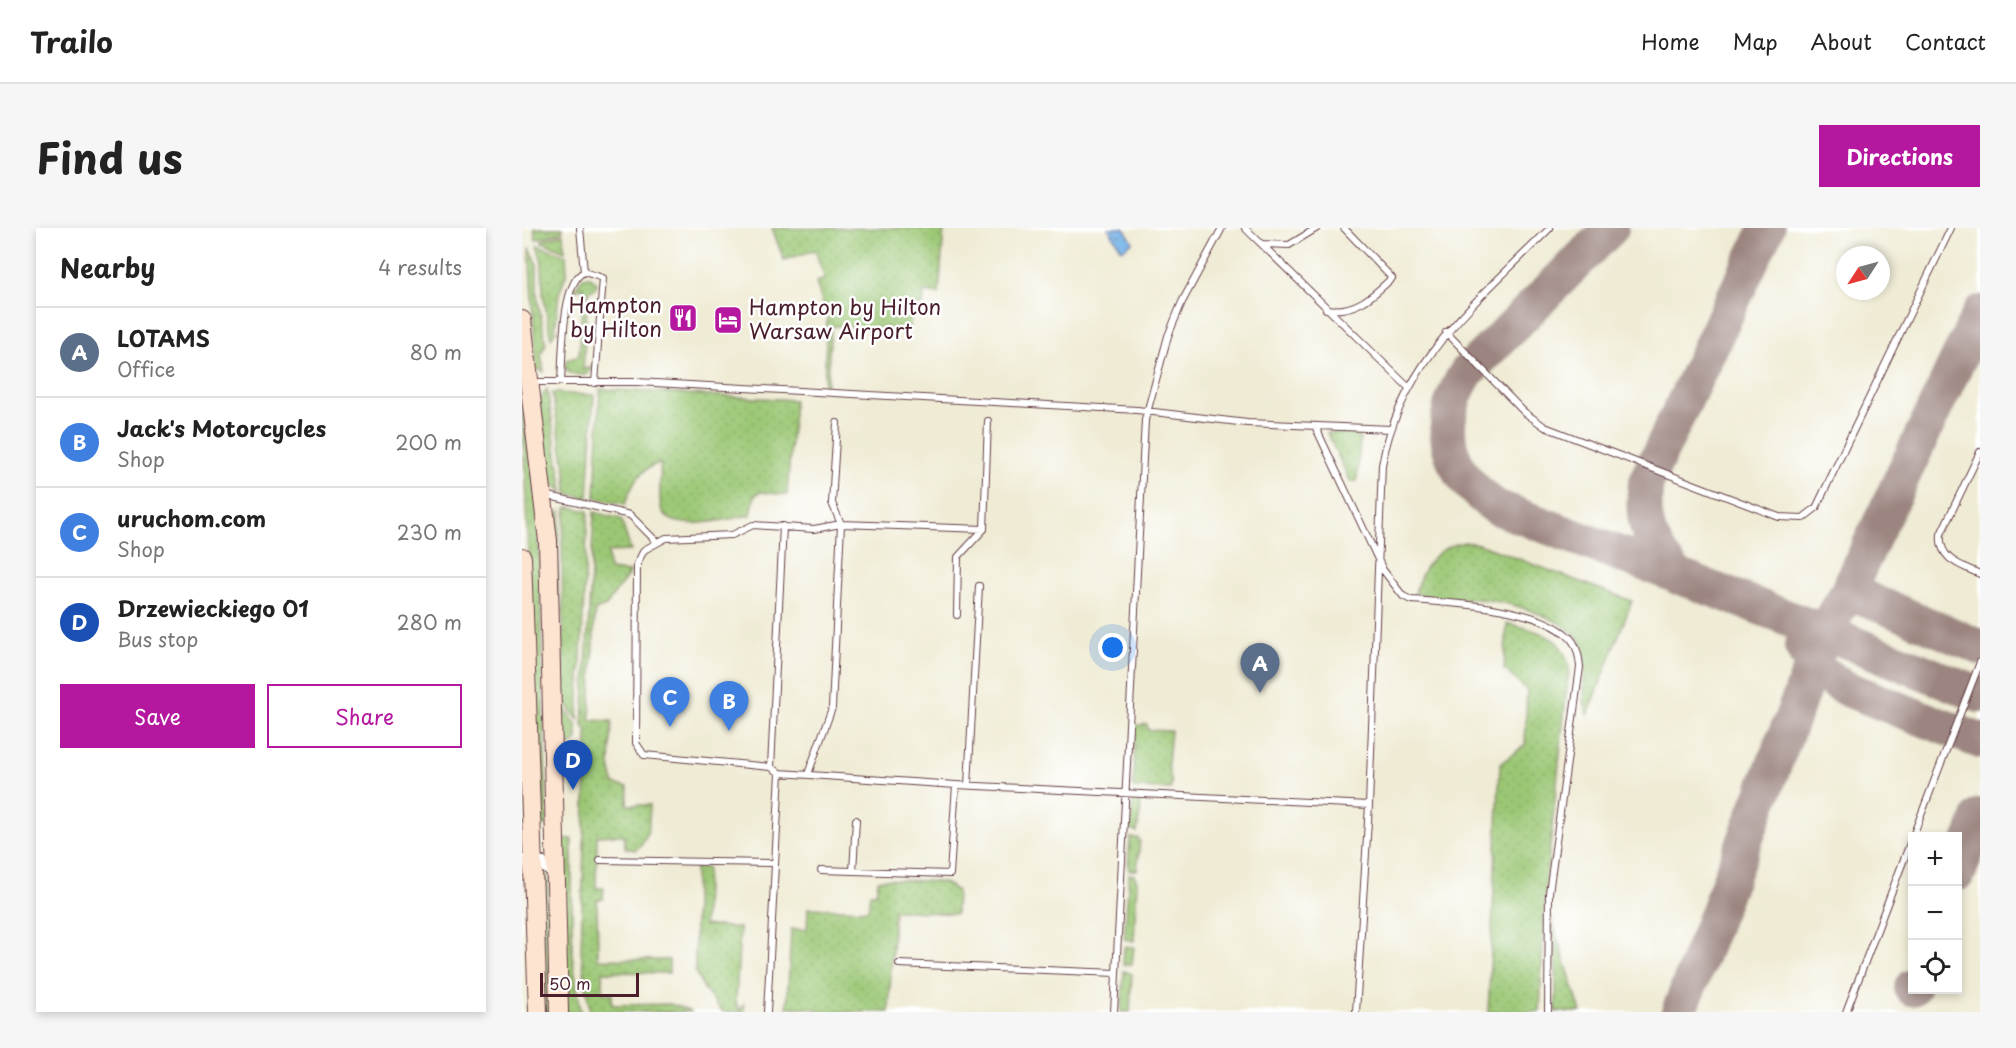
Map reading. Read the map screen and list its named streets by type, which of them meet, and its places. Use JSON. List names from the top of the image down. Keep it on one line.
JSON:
{"places":{"restaurant":["Hampton by Hilton"],"hotel":["Hampton by Hilton Warsaw Airport"]},"scale_bar":"50 m","north":"bottom left","page":{"header":"Trailo","nav":["Home","Map","About","Contact"],"title":"Find us","buttons":["Directions",["Save","Share"]],"heading":["Nearby","4 results"],"list":[{"mark":"A","name":"LOTAMS","note":"Office","value":"80 m"},{"mark":"B","name":"Jack's Motorcycles","note":"Shop","value":"200 m"},{"mark":"C","name":"uruchom.com","note":"Shop","value":"230 m"},{"mark":"D","name":"Drzewieckiego 01","note":"Bus stop","value":"280 m"}],"pins":["A","C","B","D"],"map_buttons":["+","−"],"scale":"50 m"}}
